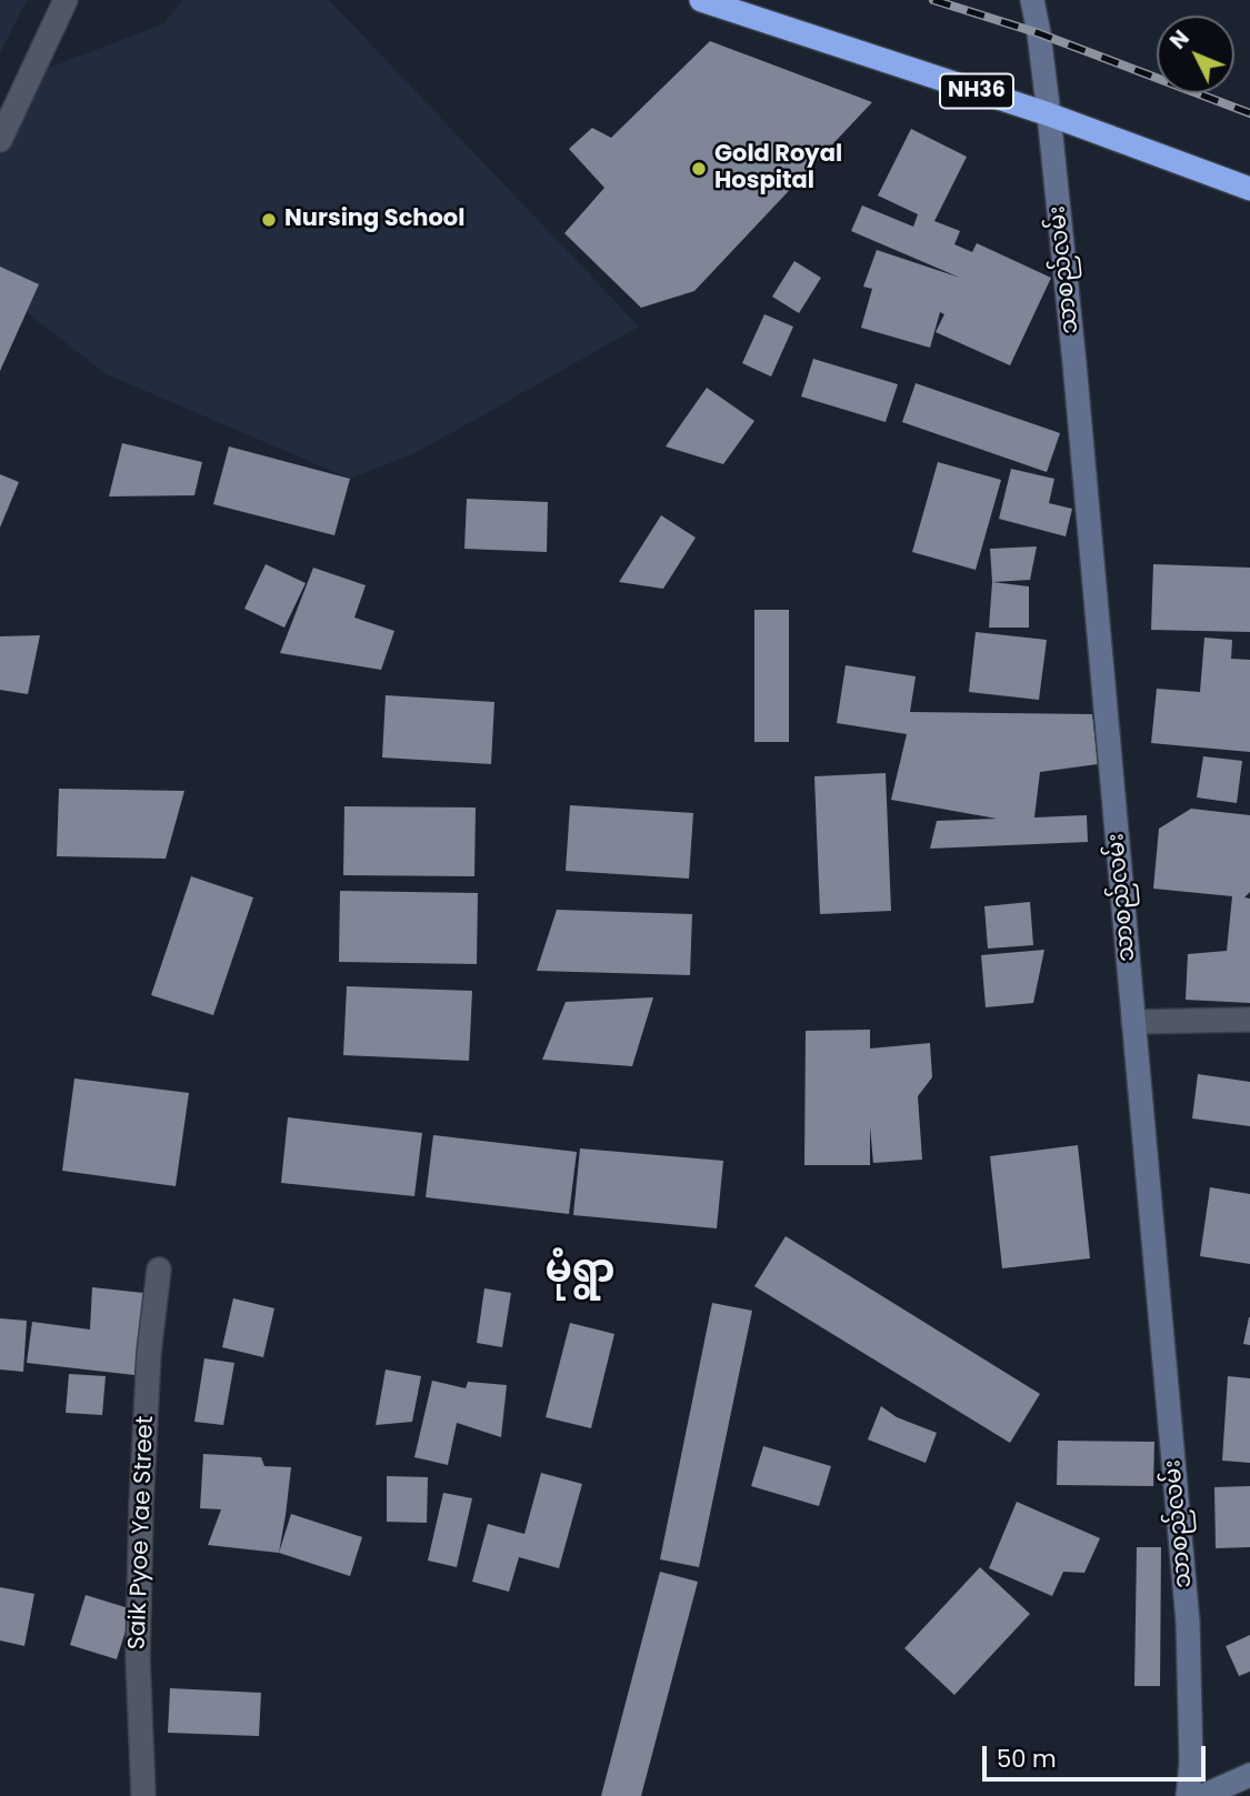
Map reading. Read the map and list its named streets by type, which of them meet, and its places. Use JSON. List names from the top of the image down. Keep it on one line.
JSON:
{"streets":{"highway":["NH36"],"street":["သာစည်လမ်း","Saik Pyoe Yae Street"]},"crossings":[["NH36","သာစည်လမ်း"]],"districts":["မုံရွာ"],"places":["Gold Royal Hospital","Nursing School"],"scale_bar":"50 m","north":"top left"}
